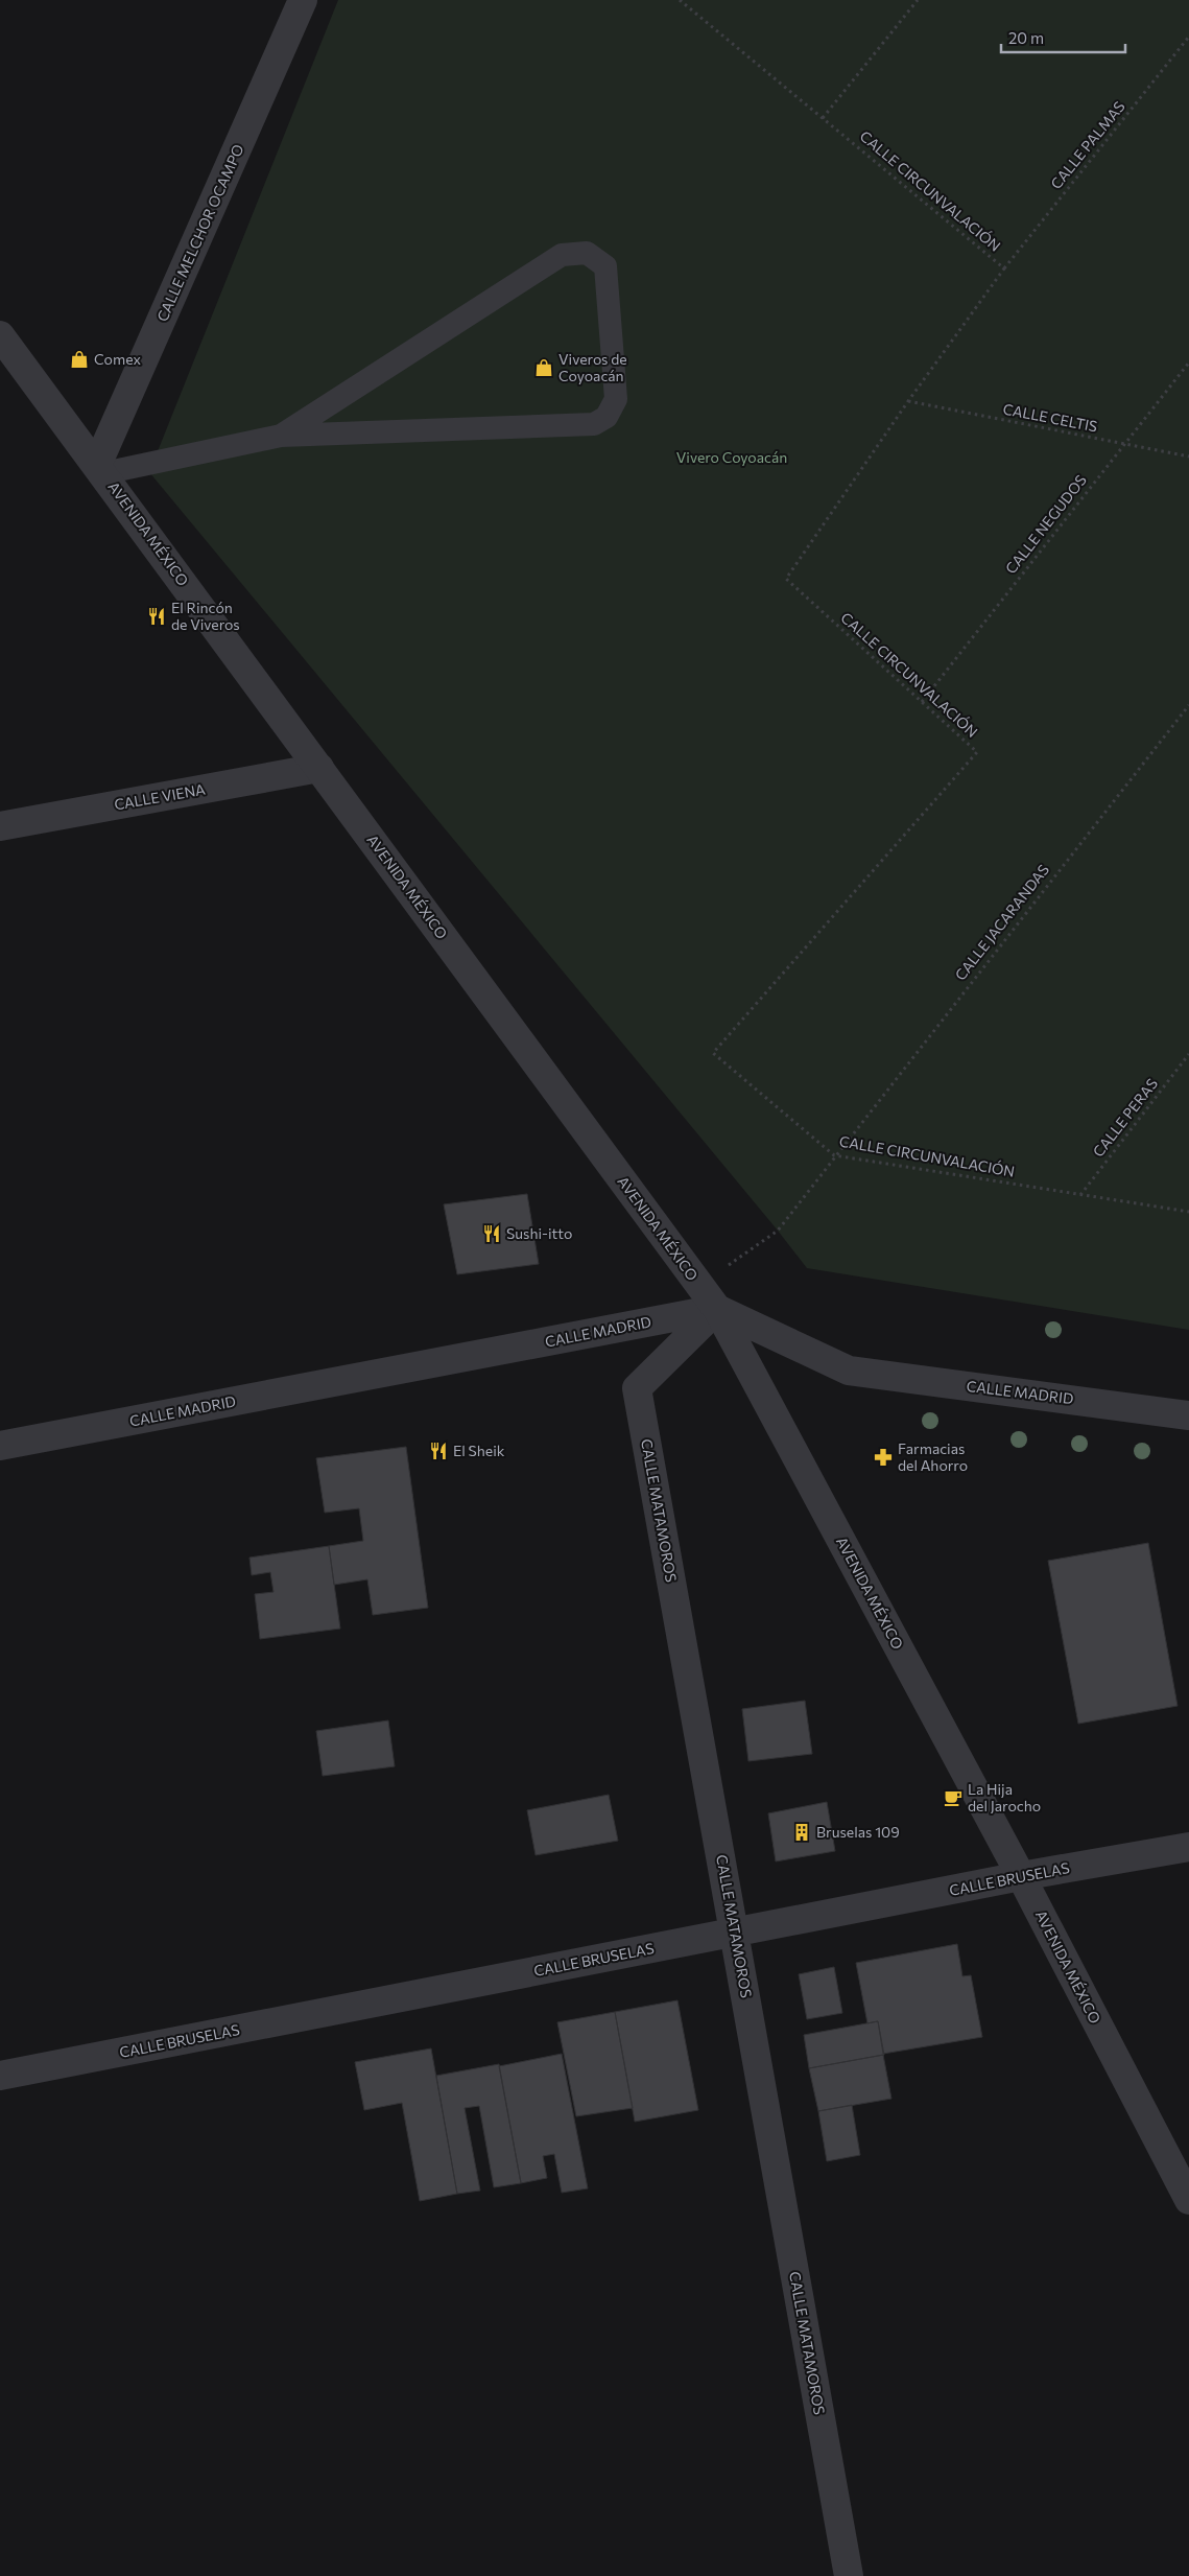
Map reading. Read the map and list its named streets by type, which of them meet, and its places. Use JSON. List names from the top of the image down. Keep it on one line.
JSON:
{"streets":{"street":["CALLE MELCHOR OCAMPO","AVENIDA MÉXICO","CALLE VIENA","CALLE MADRID","CALLE MATAMOROS","CALLE BRUSELAS"],"path":["CALLE PALMAS","CALLE CIRCUNVALACIÓN","CALLE CELTIS","CALLE NEGUDOS","CALLE JACARANDAS","CALLE PERAS"]},"crossings":[["CALLE PALMAS","CALLE CIRCUNVALACIÓN"],["CALLE CIRCUNVALACIÓN","CALLE CELTIS"],["CALLE CIRCUNVALACIÓN","CALLE NEGUDOS"],["CALLE CIRCUNVALACIÓN","CALLE JACARANDAS"],["CALLE CIRCUNVALACIÓN","CALLE PERAS"],["CALLE MELCHOR OCAMPO","AVENIDA MÉXICO"],["CALLE CELTIS","CALLE NEGUDOS"],["AVENIDA MÉXICO","CALLE VIENA"],["AVENIDA MÉXICO","CALLE JACARANDAS"],["AVENIDA MÉXICO","CALLE MADRID"],["AVENIDA MÉXICO","CALLE MATAMOROS"],["AVENIDA MÉXICO","CALLE BRUSELAS"],["CALLE MADRID","CALLE MATAMOROS"],["CALLE MATAMOROS","CALLE BRUSELAS"]],"parks":["Vivero Coyoacán"],"places":{"shop":["Comex","Viveros de Coyoacán"],"restaurant":["El Rincón de Viveros","Sushi-itto","El Sheik"],"pharmacy":["Farmacias del Ahorro"],"cafe":["La Hija del Jarocho"],"building":["Bruselas 109"]},"scale_bar":"20 m"}
